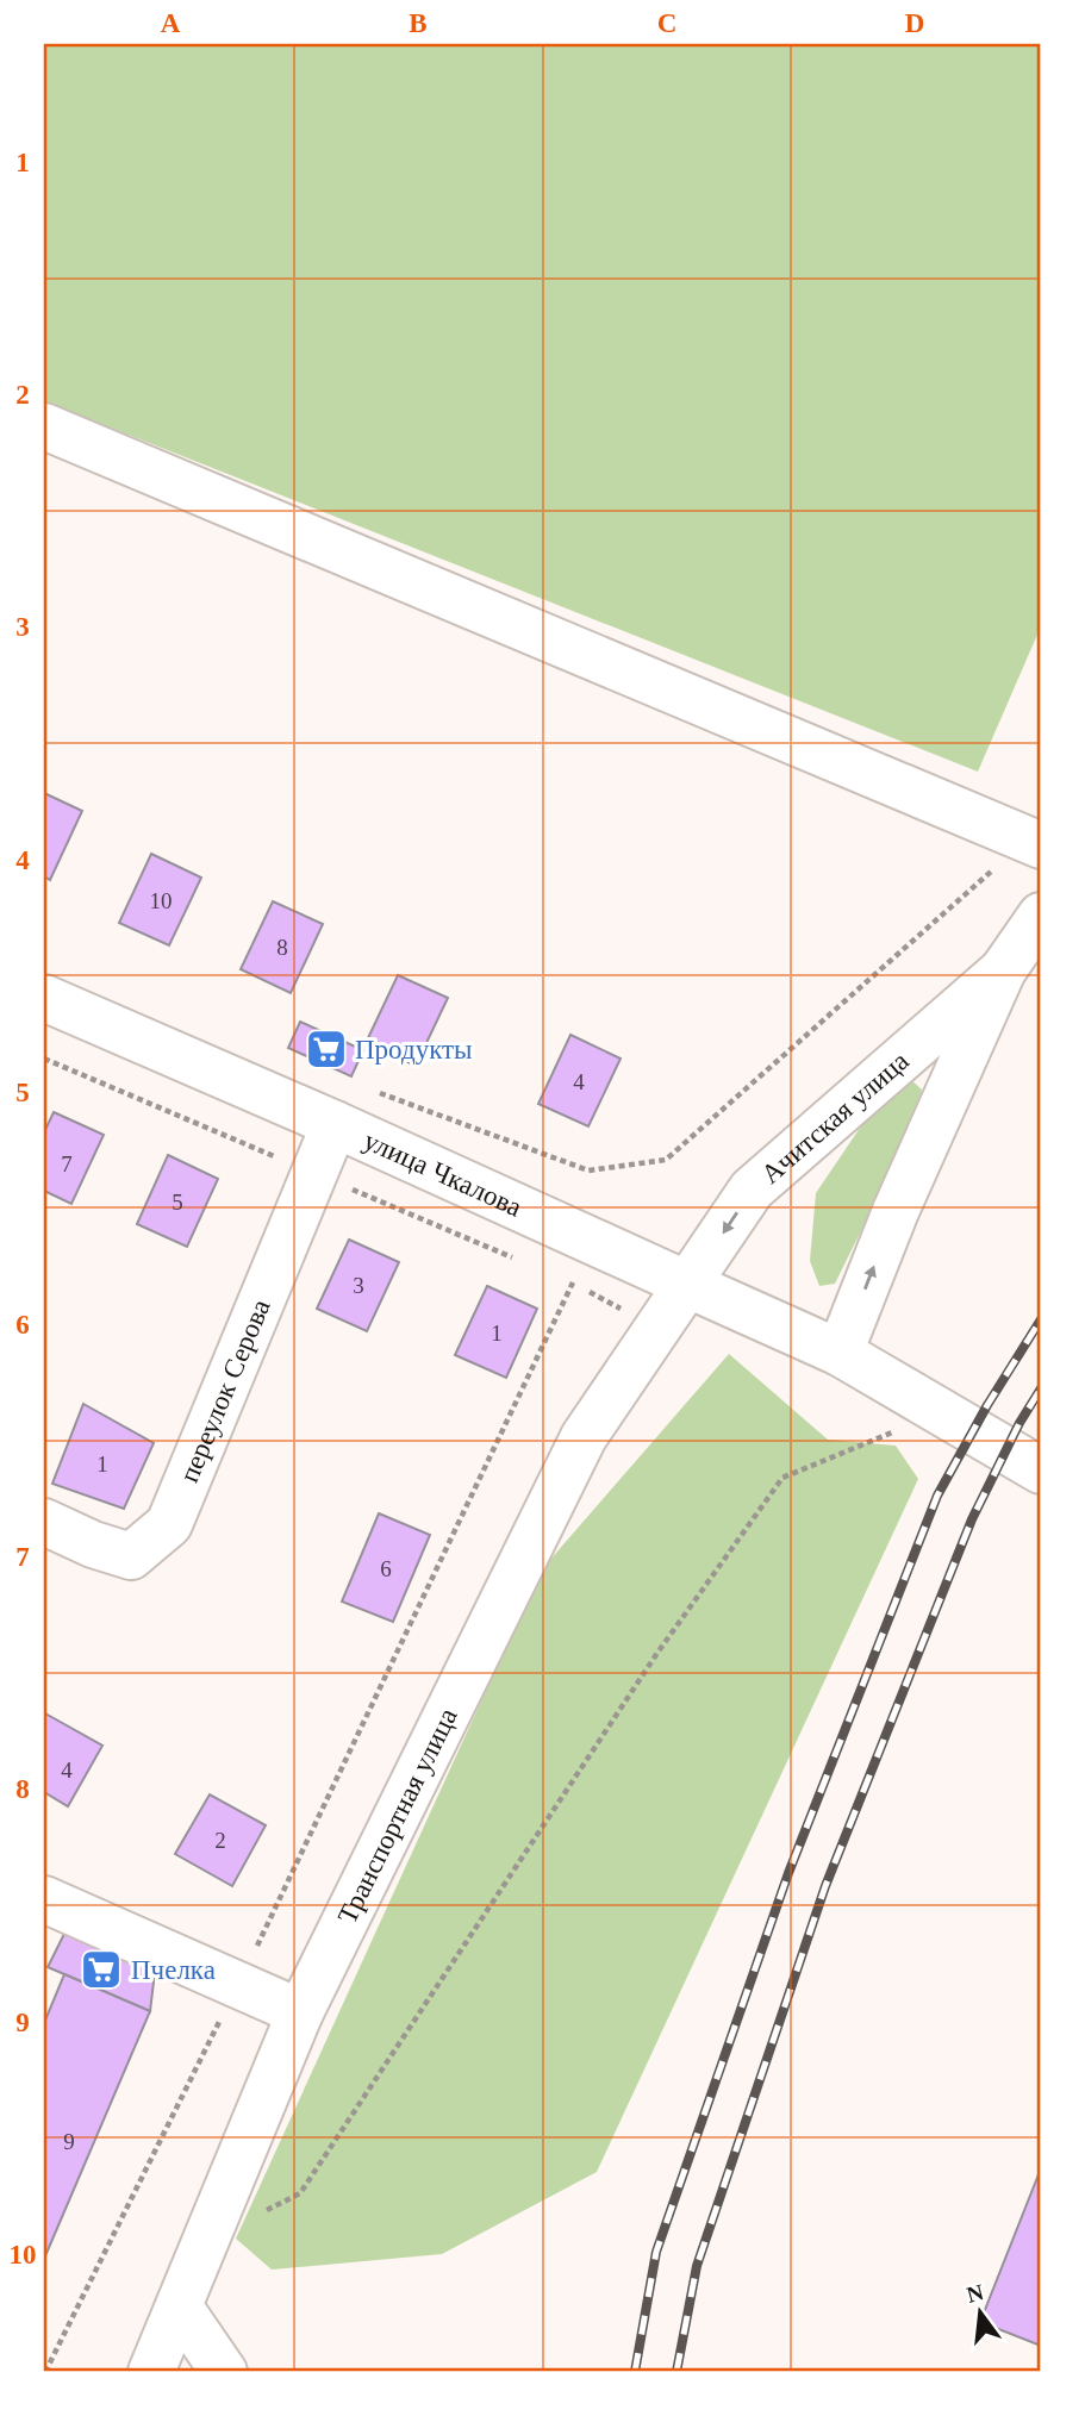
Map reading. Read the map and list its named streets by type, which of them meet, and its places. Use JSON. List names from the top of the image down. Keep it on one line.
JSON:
{"streets":{"main road":["Ачитская улица","улица Чкалова","переулок Серова","Транспортная улица"]},"crossings":[["Ачитская улица","улица Чкалова"],["Ачитская улица","Транспортная улица"],["улица Чкалова","переулок Серова"],["улица Чкалова","Транспортная улица"]],"places":{"supermarket":["Продукты","Пчелка"]},"house_numbers":["10","8","4","7","5","3","1","1","6","4","2","9"],"north":"top","grid":{"columns":["A","B","C","D"],"rows":["1","2","3","4","5","6","7","8","9","10"]}}
